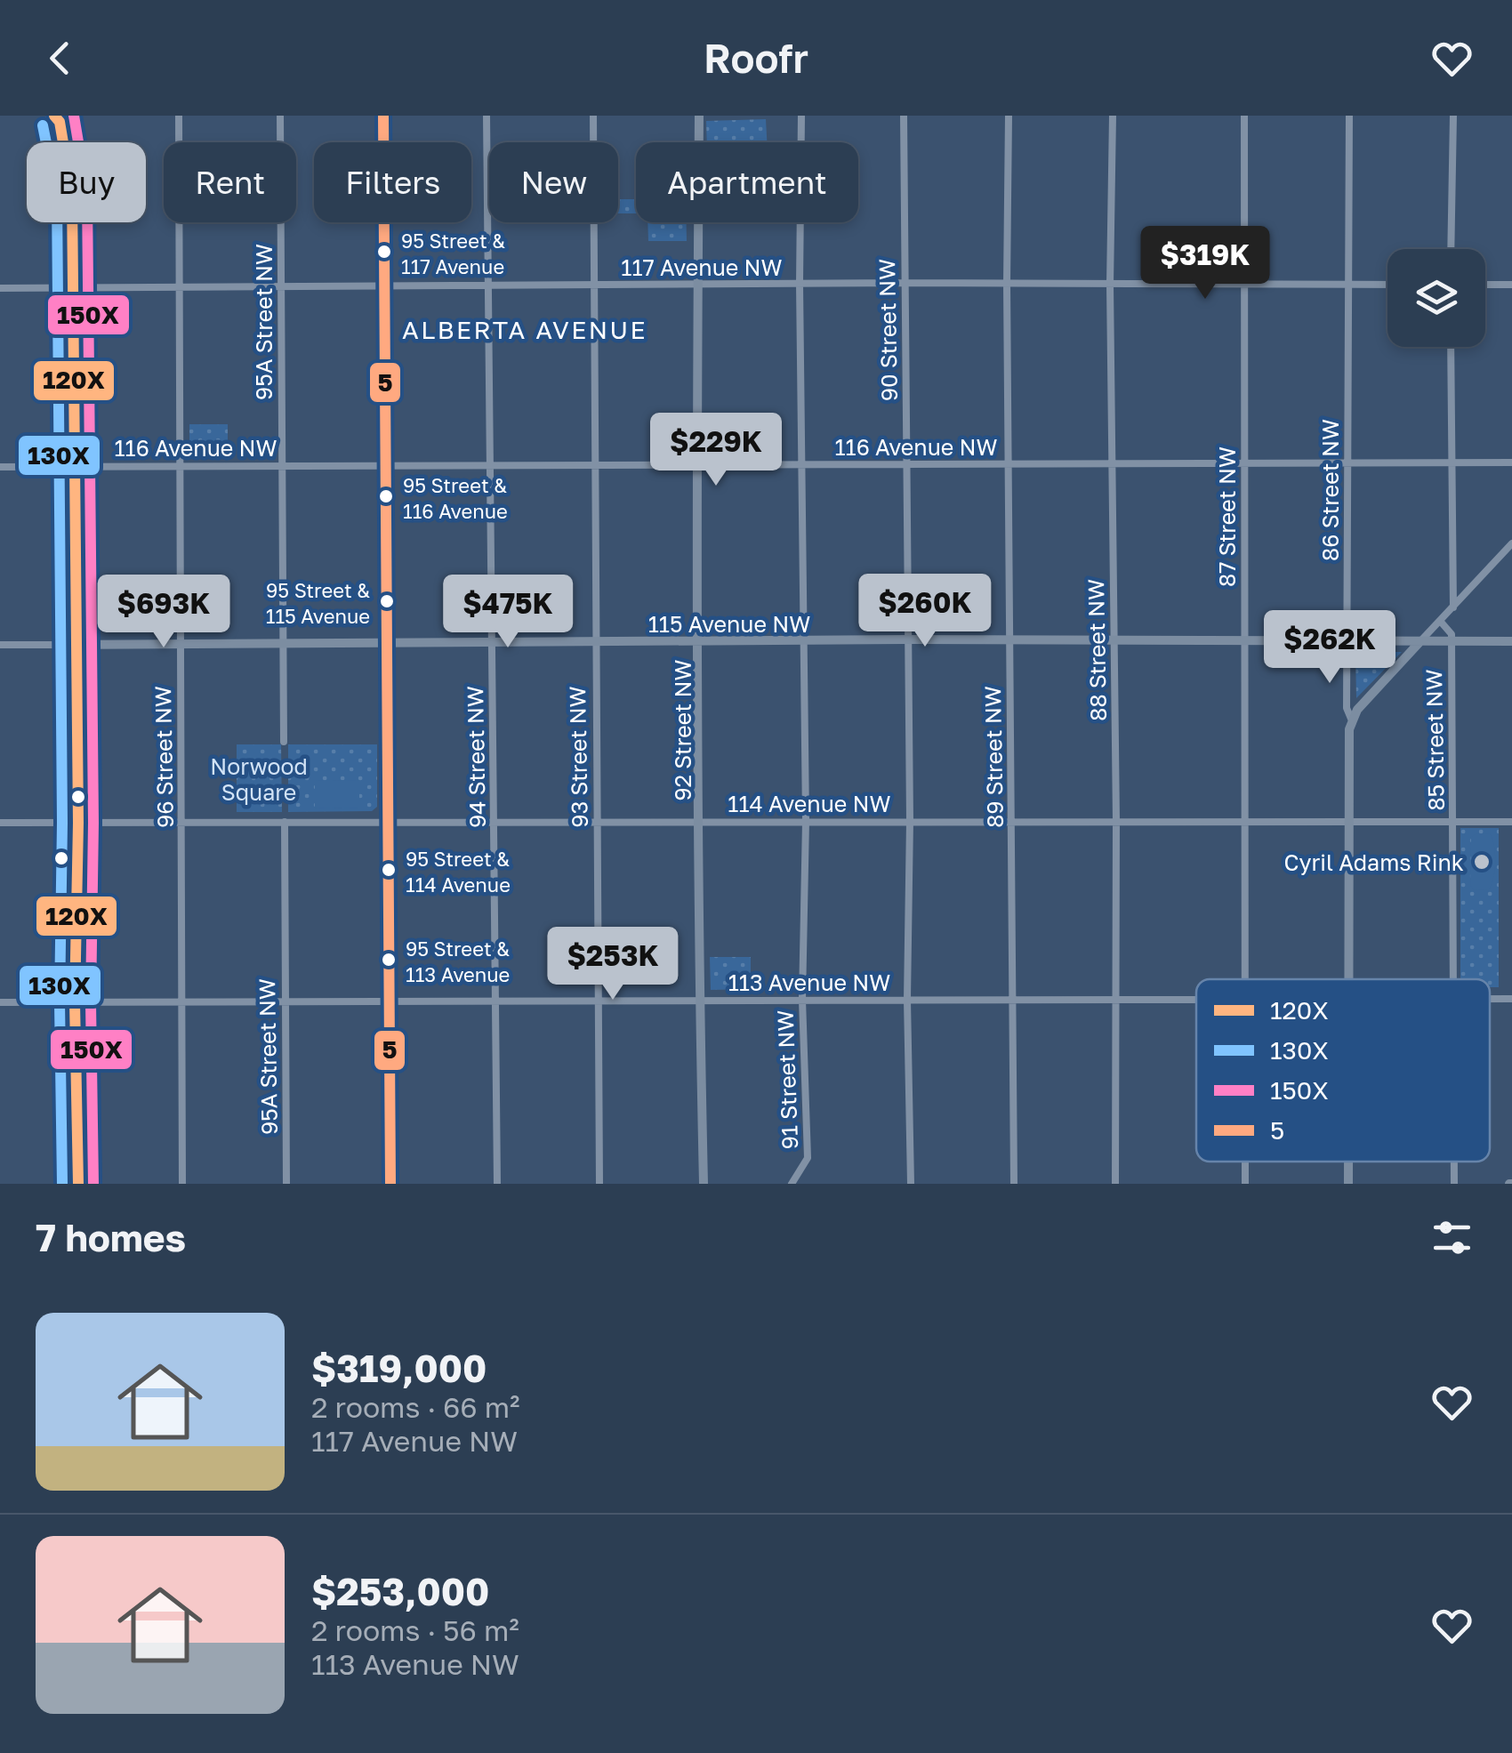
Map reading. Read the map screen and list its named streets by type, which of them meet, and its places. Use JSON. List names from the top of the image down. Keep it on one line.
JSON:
{"streets":{"street":["117 Avenue NW","95A Street NW","90 Street NW","116 Avenue NW","86 Street NW","87 Street NW","115 Avenue NW","88 Street NW","92 Street NW","85 Street NW","96 Street NW","94 Street NW","93 Street NW","89 Street NW","114 Avenue NW","113 Avenue NW","91 Street NW"]},"crossings":[["117 Avenue NW","95A Street NW"],["117 Avenue NW","90 Street NW"],["117 Avenue NW","86 Street NW"],["117 Avenue NW","87 Street NW"],["117 Avenue NW","88 Street NW"],["117 Avenue NW","92 Street NW"],["117 Avenue NW","96 Street NW"],["117 Avenue NW","94 Street NW"],["117 Avenue NW","93 Street NW"],["117 Avenue NW","89 Street NW"],["117 Avenue NW","91 Street NW"],["95A Street NW","116 Avenue NW"],["95A Street NW","115 Avenue NW"],["95A Street NW","114 Avenue NW"],["95A Street NW","113 Avenue NW"],["90 Street NW","116 Avenue NW"],["90 Street NW","115 Avenue NW"],["90 Street NW","114 Avenue NW"],["90 Street NW","113 Avenue NW"],["116 Avenue NW","86 Street NW"],["116 Avenue NW","87 Street NW"],["116 Avenue NW","88 Street NW"],["116 Avenue NW","92 Street NW"],["116 Avenue NW","96 Street NW"],["116 Avenue NW","94 Street NW"],["116 Avenue NW","93 Street NW"],["116 Avenue NW","89 Street NW"],["116 Avenue NW","91 Street NW"],["86 Street NW","115 Avenue NW"],["86 Street NW","114 Avenue NW"],["87 Street NW","115 Avenue NW"],["87 Street NW","114 Avenue NW"],["115 Avenue NW","88 Street NW"],["115 Avenue NW","92 Street NW"],["115 Avenue NW","85 Street NW"],["115 Avenue NW","96 Street NW"],["115 Avenue NW","94 Street NW"],["115 Avenue NW","93 Street NW"],["115 Avenue NW","89 Street NW"],["115 Avenue NW","91 Street NW"],["88 Street NW","114 Avenue NW"],["88 Street NW","113 Avenue NW"],["92 Street NW","114 Avenue NW"],["92 Street NW","113 Avenue NW"],["85 Street NW","114 Avenue NW"],["96 Street NW","114 Avenue NW"],["96 Street NW","113 Avenue NW"],["94 Street NW","114 Avenue NW"],["94 Street NW","113 Avenue NW"],["93 Street NW","114 Avenue NW"],["93 Street NW","113 Avenue NW"],["89 Street NW","114 Avenue NW"],["89 Street NW","113 Avenue NW"],["114 Avenue NW","91 Street NW"],["113 Avenue NW","91 Street NW"]],"districts":["ALBERTA AVENUE"],"parks":["Norwood Square"],"places":["95 Street & 117 Avenue","95 Street & 116 Avenue","95 Street & 115 Avenue","Cyril Adams Rink","95 Street & 114 Avenue","95 Street & 113 Avenue"],"lines":["transit line 120X","transit line 150X","transit line 5","transit line 130X"],"legend":["120X","130X","150X","5"],"page":{"header":"Roofr","chip":["Buy","Rent","Filters","New","Apartment"],"price":["$319K","$229K","$260K","$693K","$475K","$262K","$253K"],"heading":"7 homes","list":[{"name":"$319,000","note":"2 rooms · 66 m² · 117 Avenue NW"},{"name":"$253,000","note":"2 rooms · 56 m² · 113 Avenue NW"}]}}
